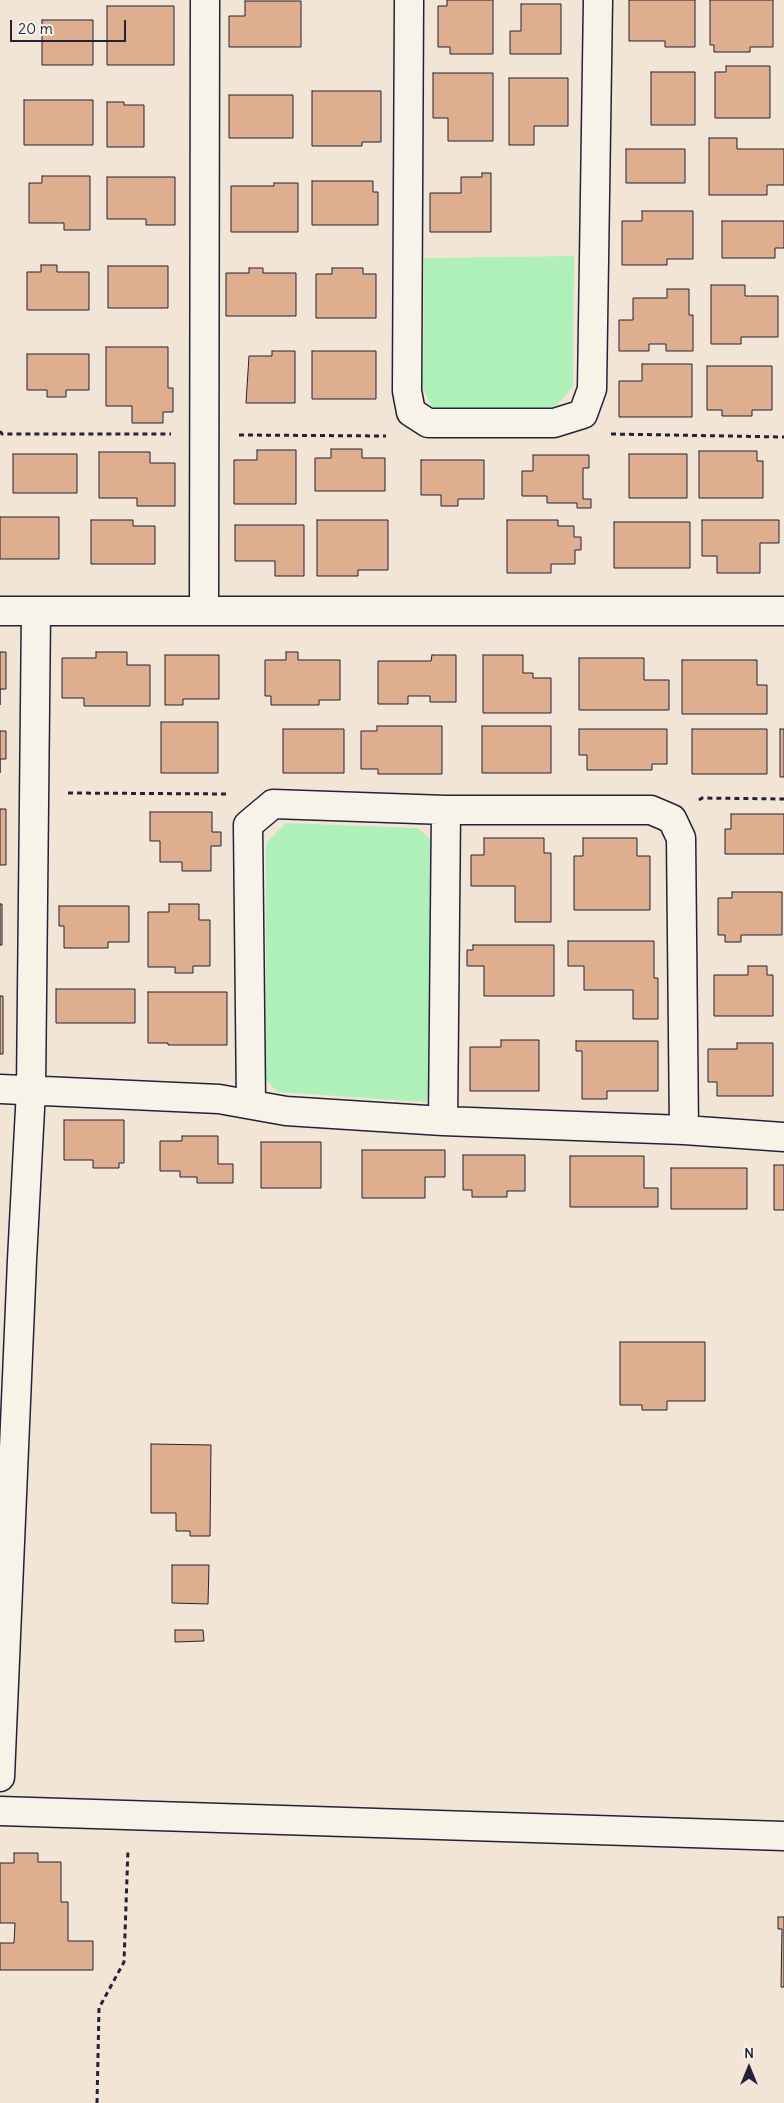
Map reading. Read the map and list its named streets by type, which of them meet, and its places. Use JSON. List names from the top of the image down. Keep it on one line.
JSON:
{"scale_bar":"20 m","north":"top"}
